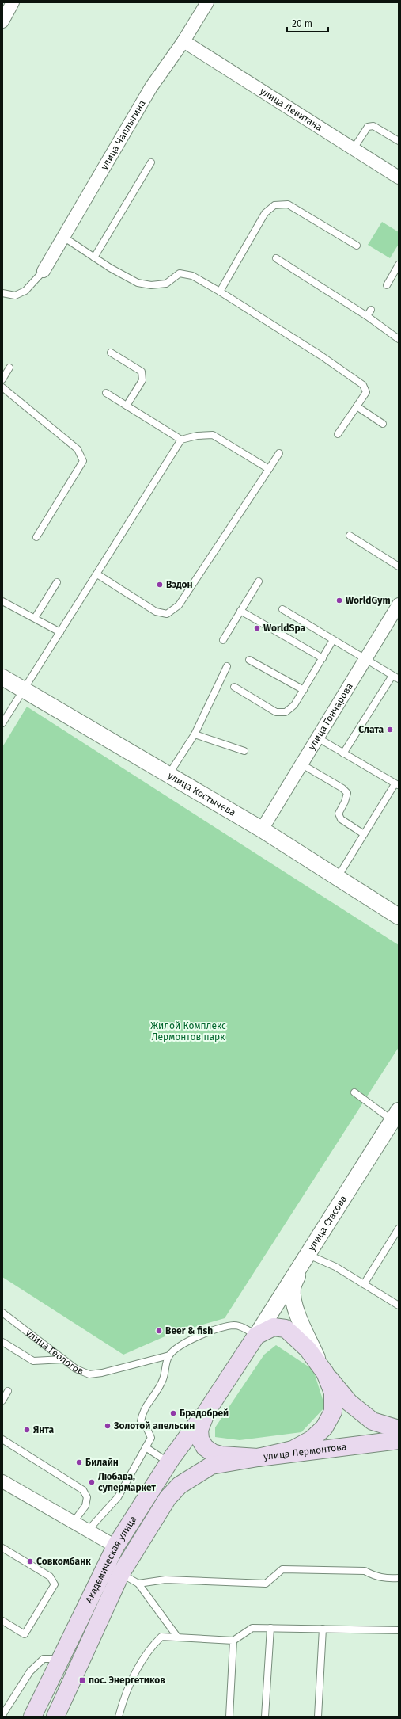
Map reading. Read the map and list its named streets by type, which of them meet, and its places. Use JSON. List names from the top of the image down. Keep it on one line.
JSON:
{"streets":{"main road":["улица Лермонтова","Академическая улица"],"street":["улица Левитана","улица Чаплыгина","улица Гончарова","улица Костычева","улица Стасова"],"lane":["улица Геологов"]},"crossings":[["улица Левитана","улица Чаплыгина"],["улица Гончарова","улица Костычева"]],"parks":["Жилой Комплекс Лермонтов парк"],"places":{"other":["Вэдон","WorldGym","WorldSpa","Слата","Beer & fish","Брадобрей","Золотой апельсин","Янта","Билайн","Любава, супермаркет","Совкомбанк"],"transit":["пос. Энергетиков"]},"scale_bar":"20 m"}
